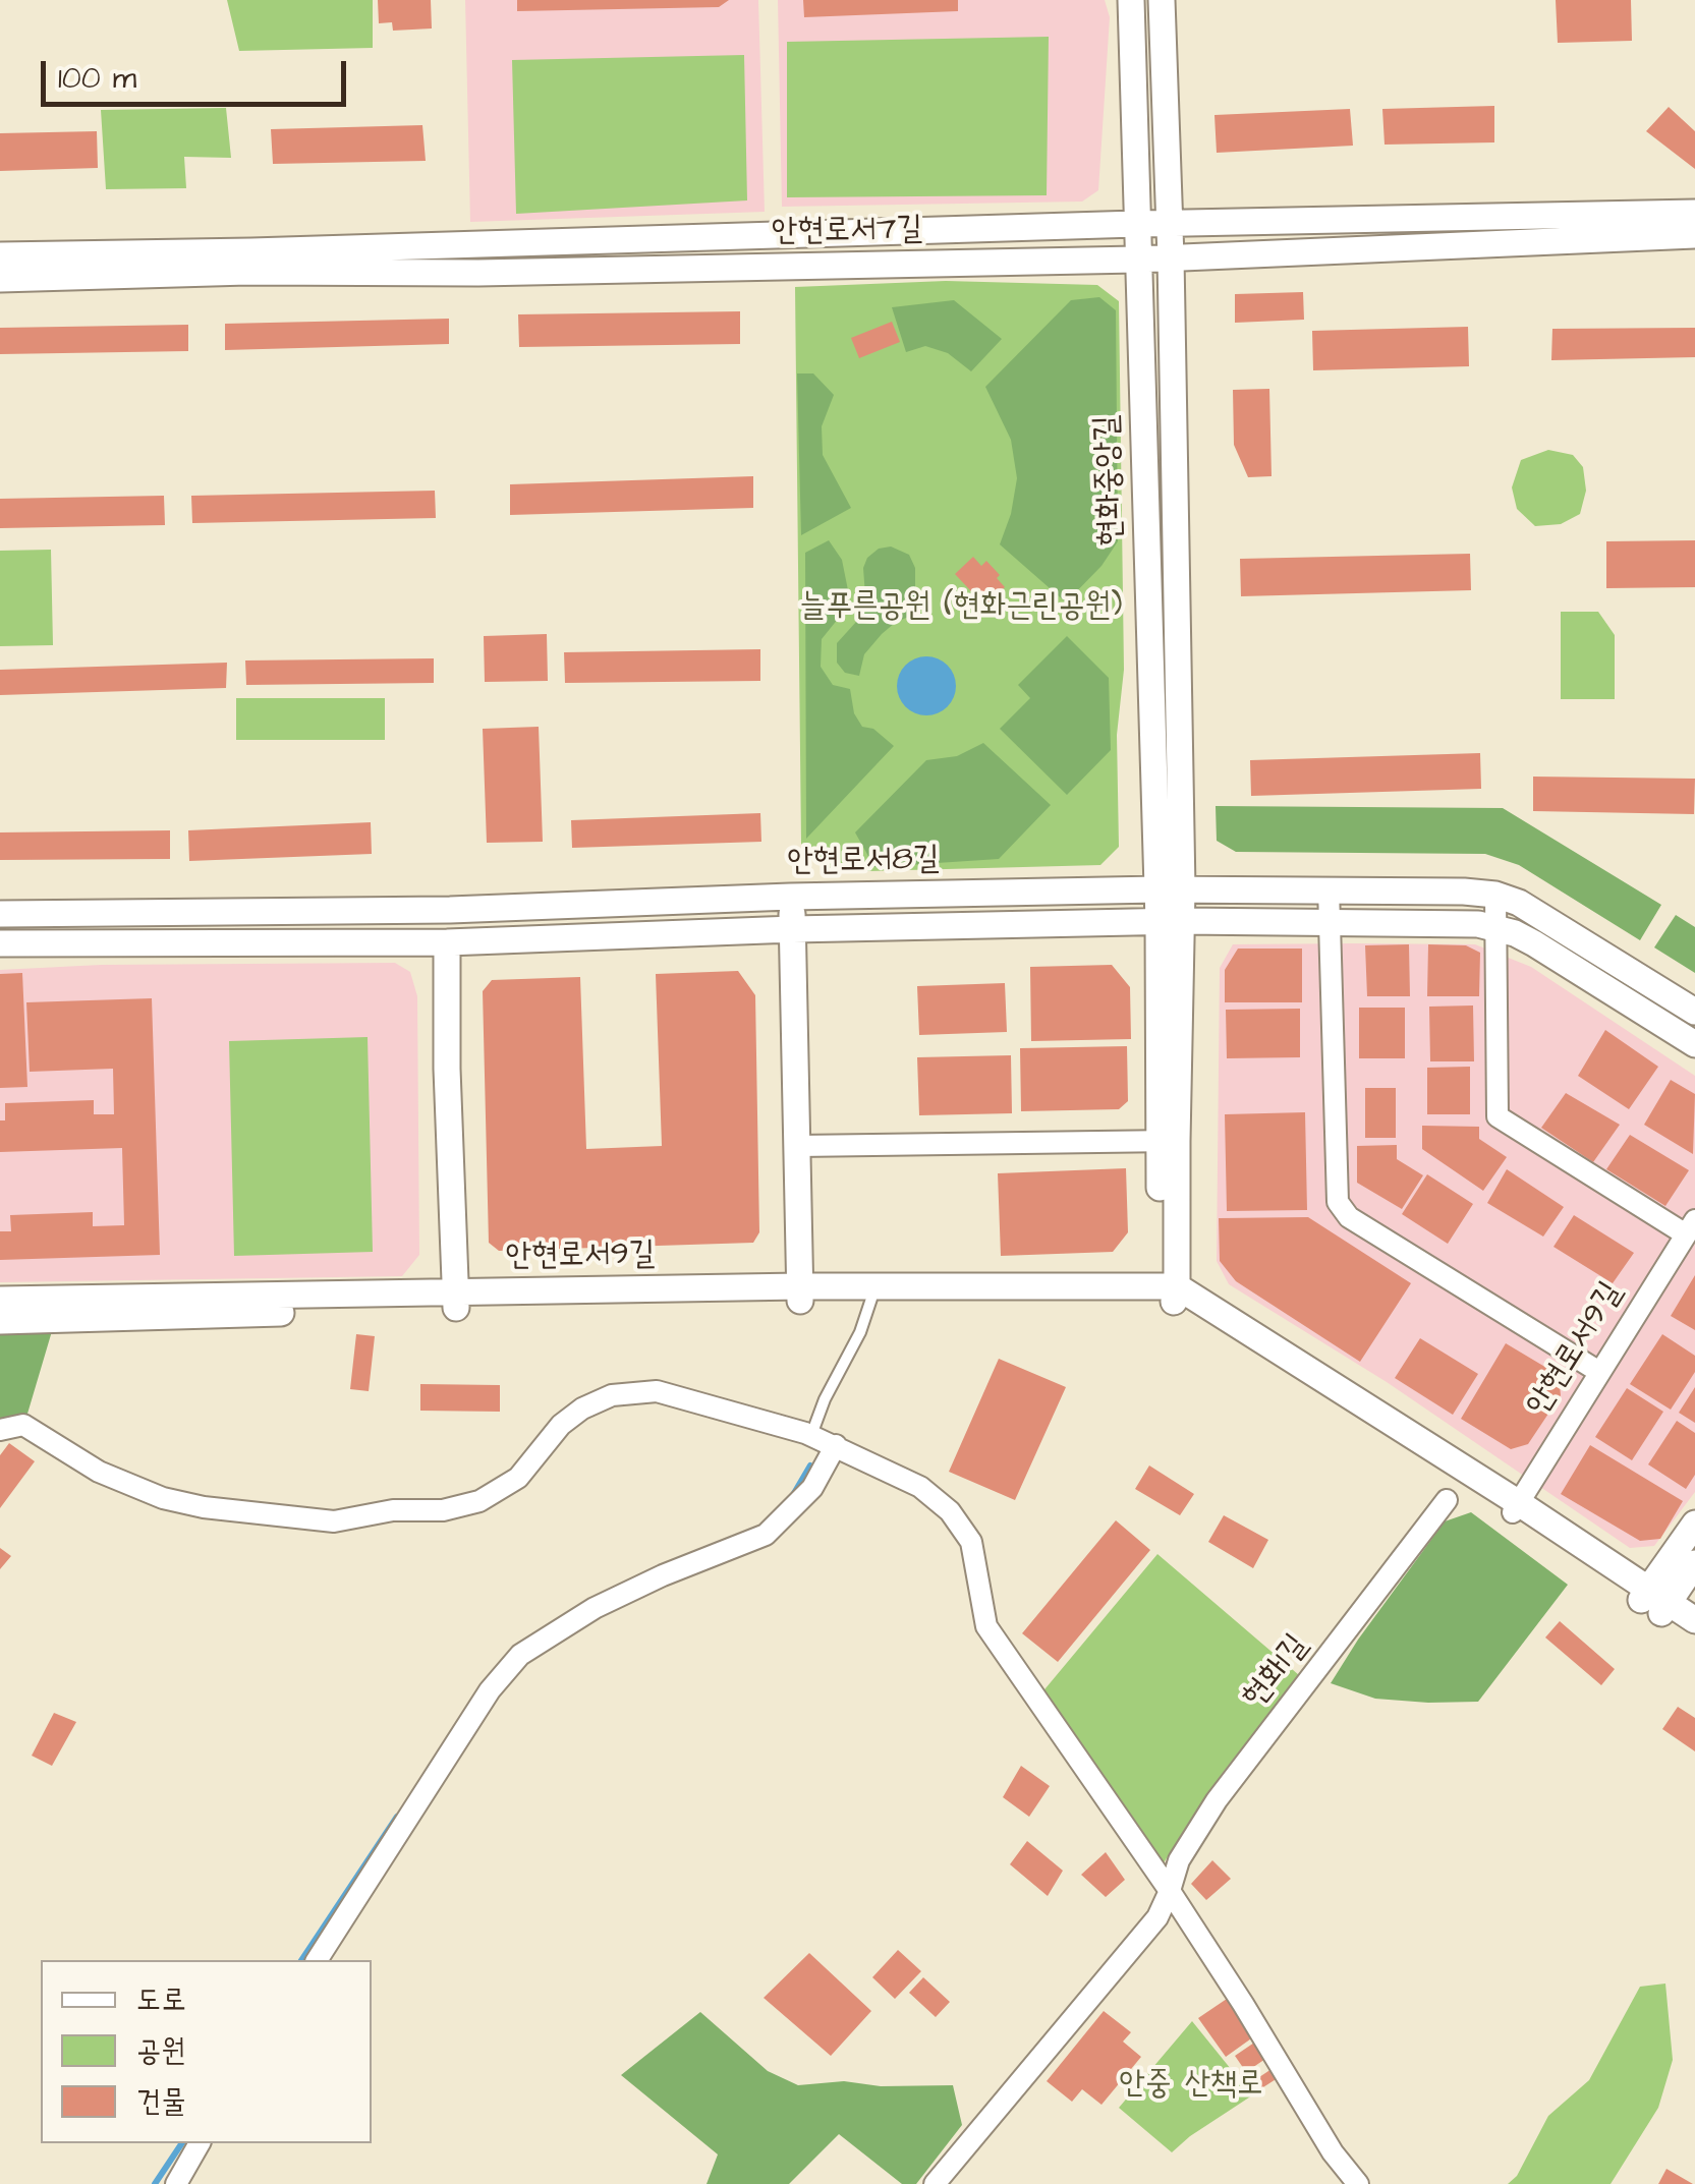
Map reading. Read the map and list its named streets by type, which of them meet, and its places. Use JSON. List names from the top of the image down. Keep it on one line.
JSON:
{"streets":{"street":["안현로서7길","현화중앙길","안현로서8길","안현로서9길","현화1길"]},"crossings":[["안현로서7길","현화중앙길"],["현화중앙길","안현로서8길"],["현화중앙길","안현로서9길"]],"parks":["늘푸른공원 (현화근린공원)","안중 산책로"],"legend":["도로","공원","건물"],"scale_bar":"100 m"}
